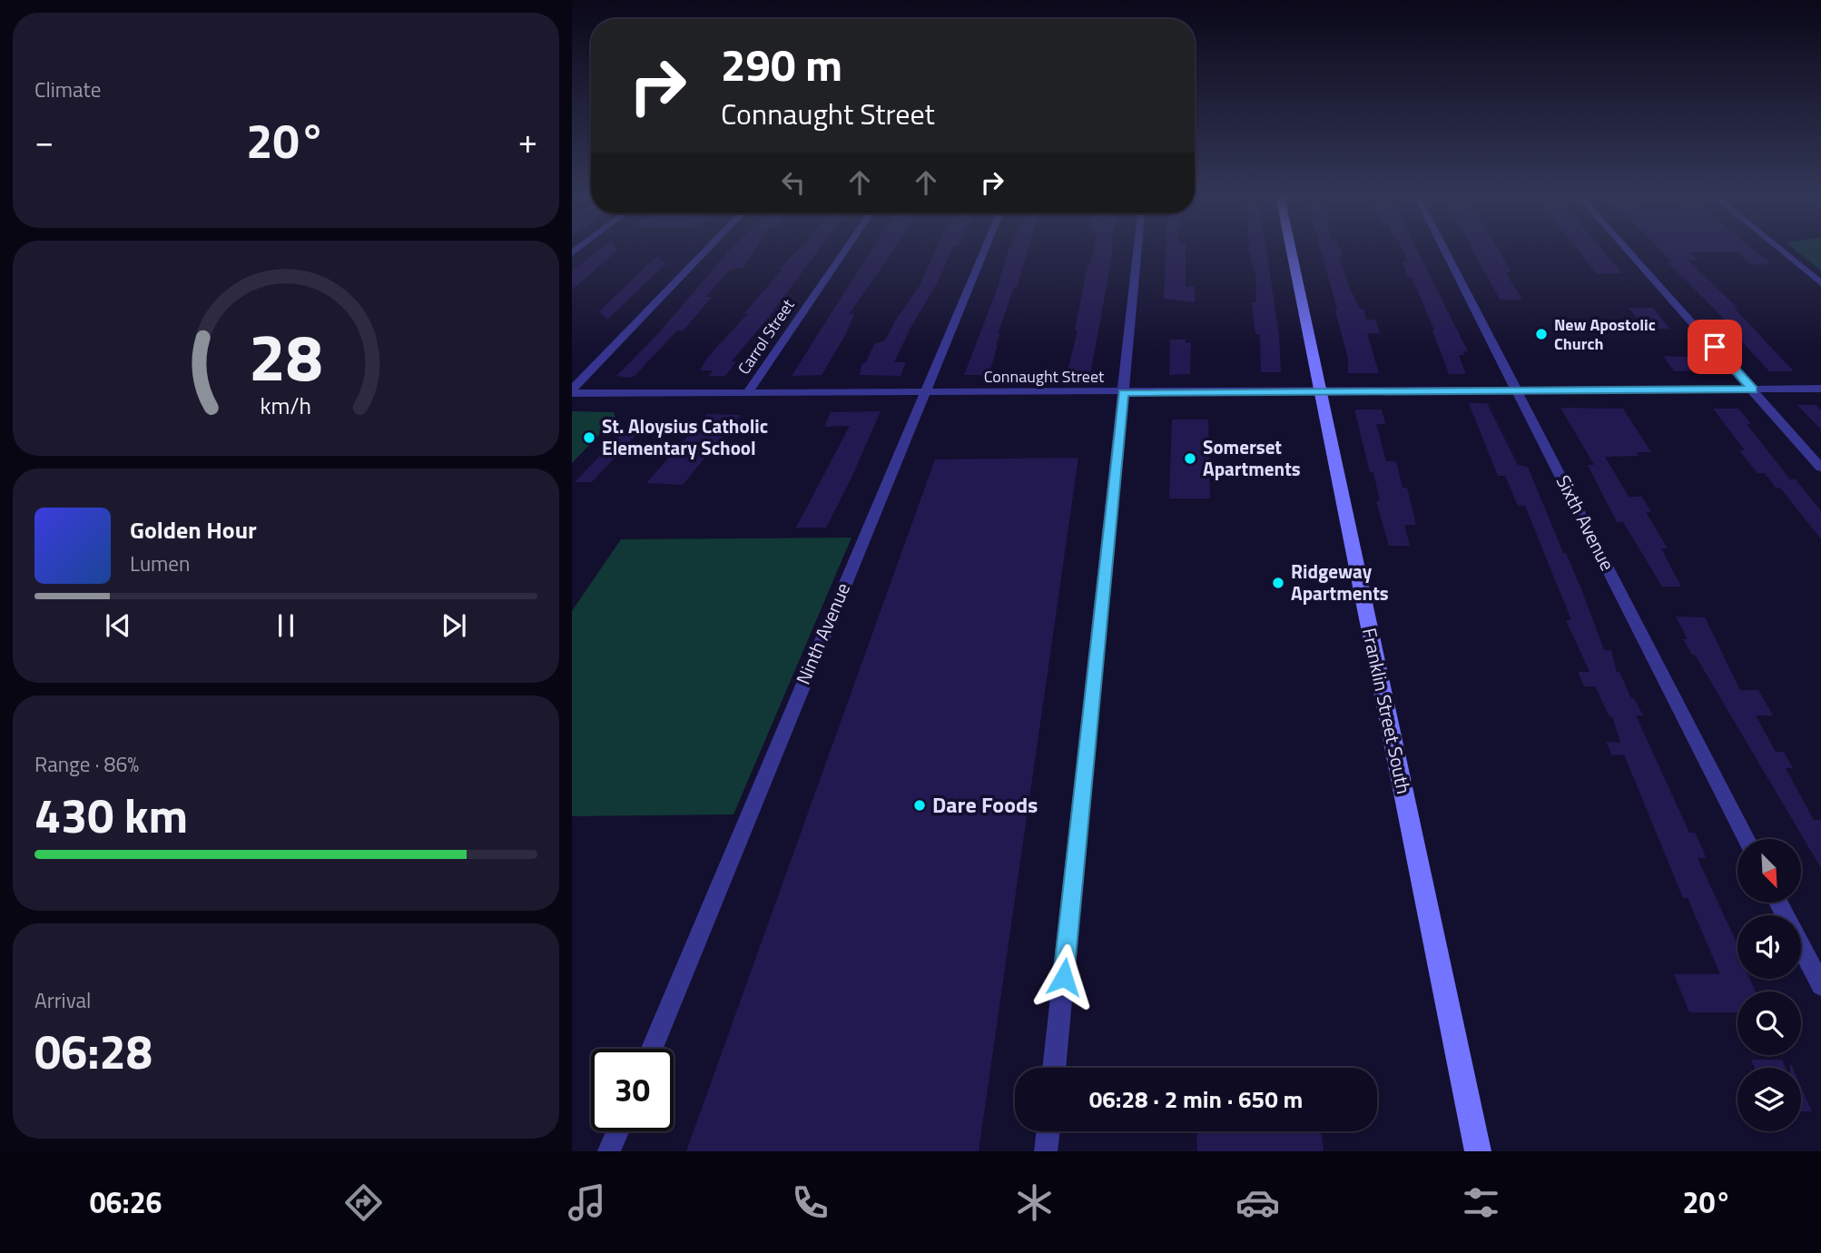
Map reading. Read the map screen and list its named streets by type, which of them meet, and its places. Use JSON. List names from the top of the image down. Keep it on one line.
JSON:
{"streets":{"street":["Carrol Street","Connaught Street","Sixth Avenue","Ninth Avenue","Franklin Street South"]},"crossings":[["Carrol Street","Connaught Street"],["Connaught Street","Sixth Avenue"],["Connaught Street","Ninth Avenue"],["Connaught Street","Franklin Street South"]],"places":["New Apostolic Church","St. Aloysius Catholic Elementary School","Somerset Apartments","Ridgeway Apartments","Dare Foods"],"north":"bottom right","page":{"tile":["Climate",["Range · 86%","430 km"],["Arrival","06:28"]],"turn":["290 m","Connaught Street"],"heat":["−","20°","+"],"song":["Golden Hour","Lumen"],"limit":"30","trip":"06:28 · 2 min · 650 m","tabs":["06:26","20°"],"gauge":["28","km/h"]}}
